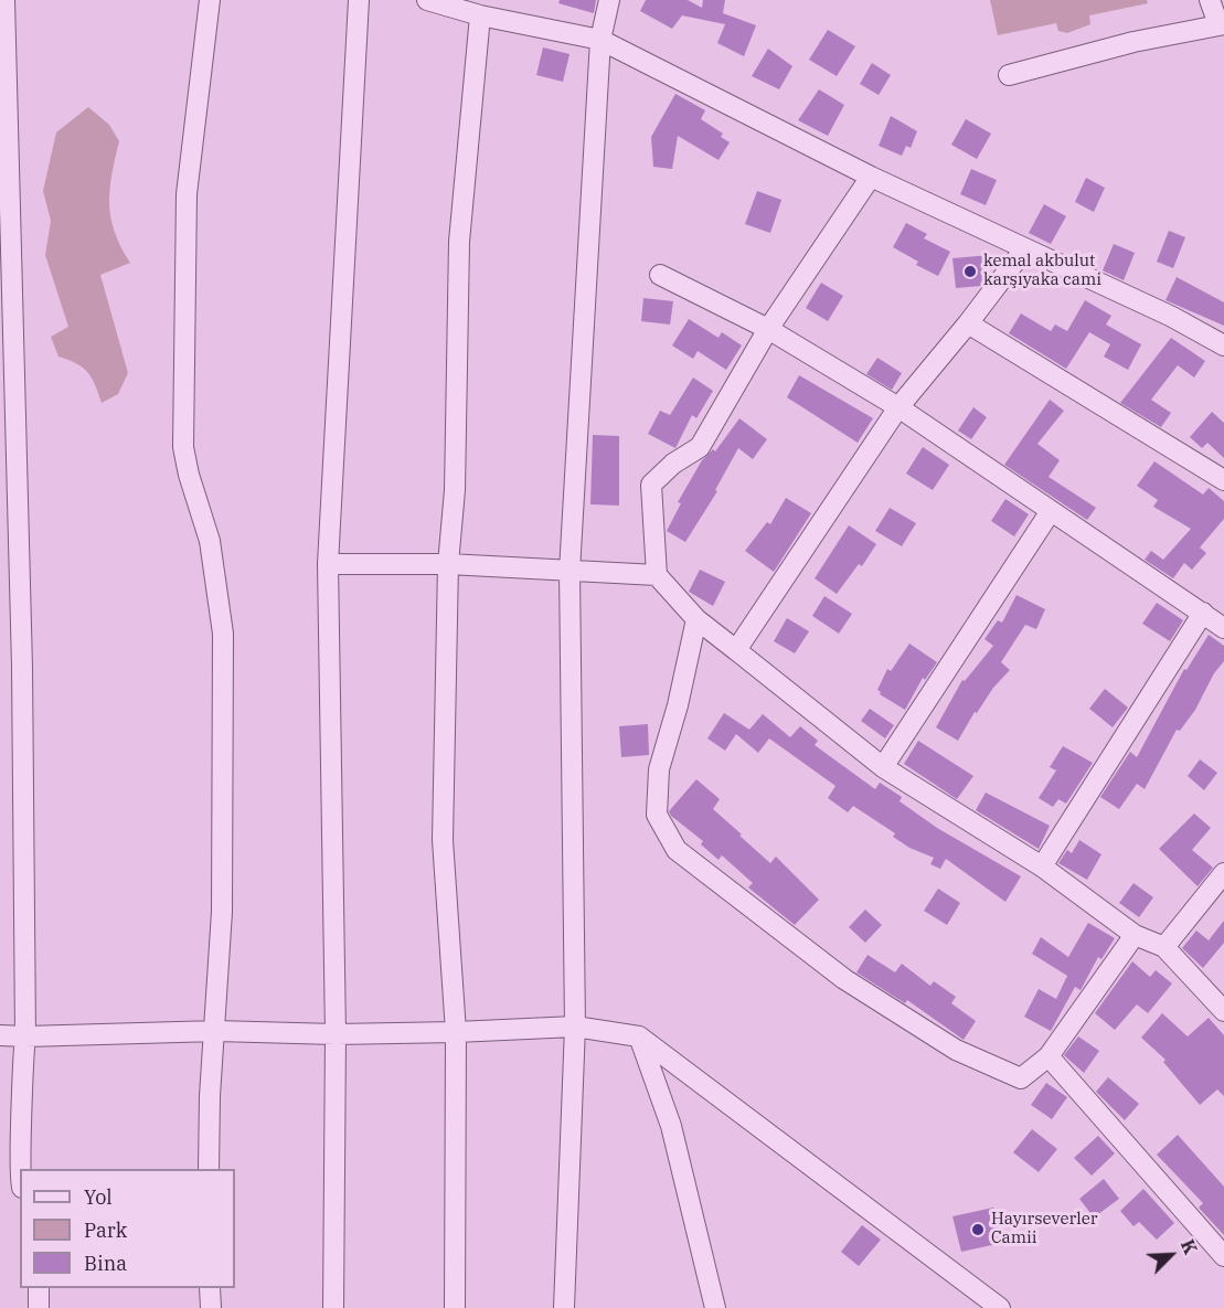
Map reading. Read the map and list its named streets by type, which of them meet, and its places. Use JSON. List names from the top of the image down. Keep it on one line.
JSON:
{"places":["kemal akbulut karşıyaka cami","Hayırseverler Camii"],"legend":["Yol","Park","Bina"],"north":"top right"}
